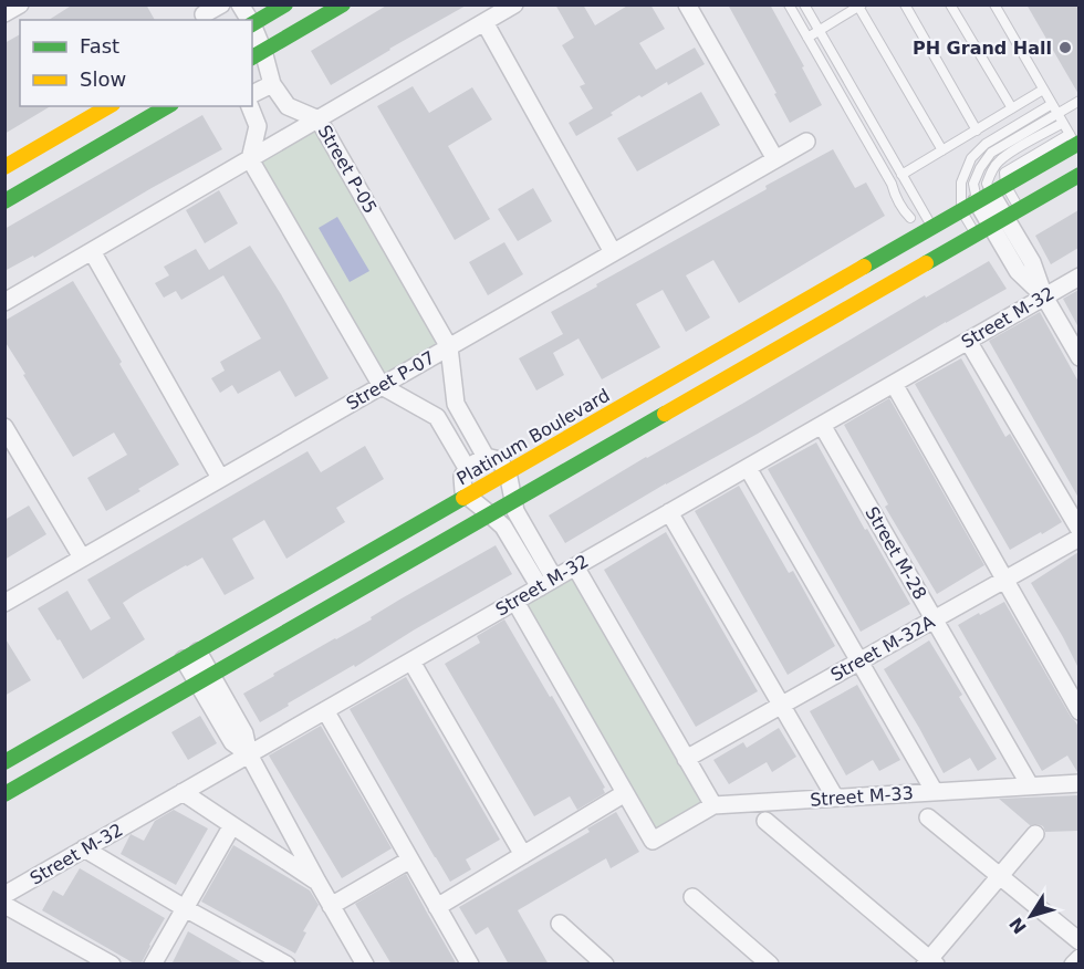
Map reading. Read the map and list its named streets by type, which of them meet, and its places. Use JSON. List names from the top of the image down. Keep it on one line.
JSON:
{"streets":{"street":["Street P-05","Street M-32","Street P-07","Platinum Boulevard","Street M-28","Street M-32A","Street M-33"]},"crossings":[["Street P-05","Street P-07"],["Street M-32","Street M-28"],["Street M-28","Street M-32A"],["Street M-28","Street M-33"]],"places":["PH Grand Hall"],"legend":["Fast","Slow"],"north":"bottom left"}
